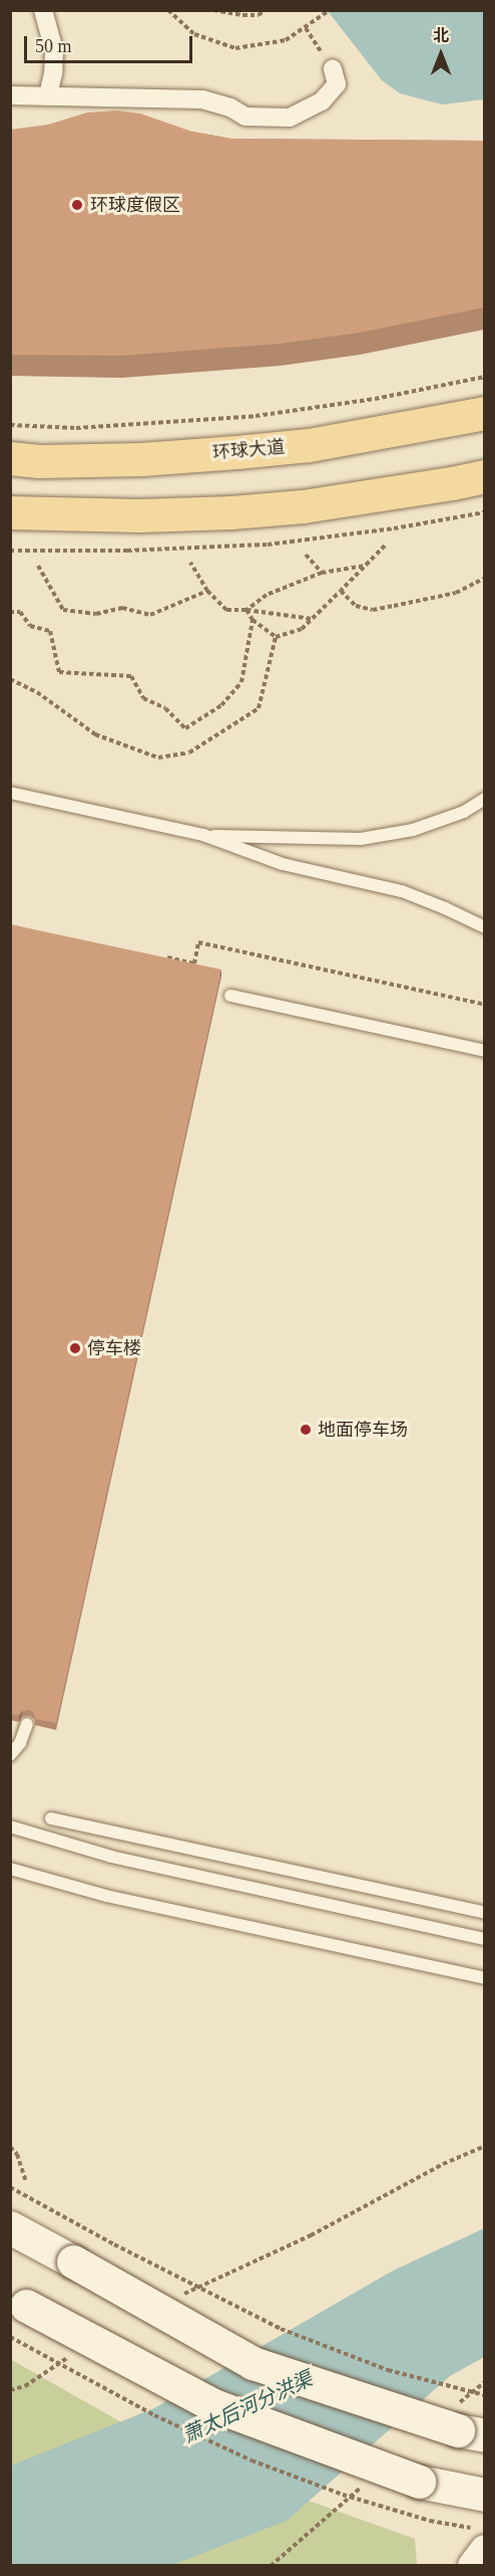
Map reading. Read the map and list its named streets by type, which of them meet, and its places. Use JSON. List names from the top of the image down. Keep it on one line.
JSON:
{"streets":{"main road":["环球大道"]},"water":["萧太后河分洪渠"],"places":["环球度假区","停车楼","地面停车场"],"scale_bar":"50 m","north":"top"}
